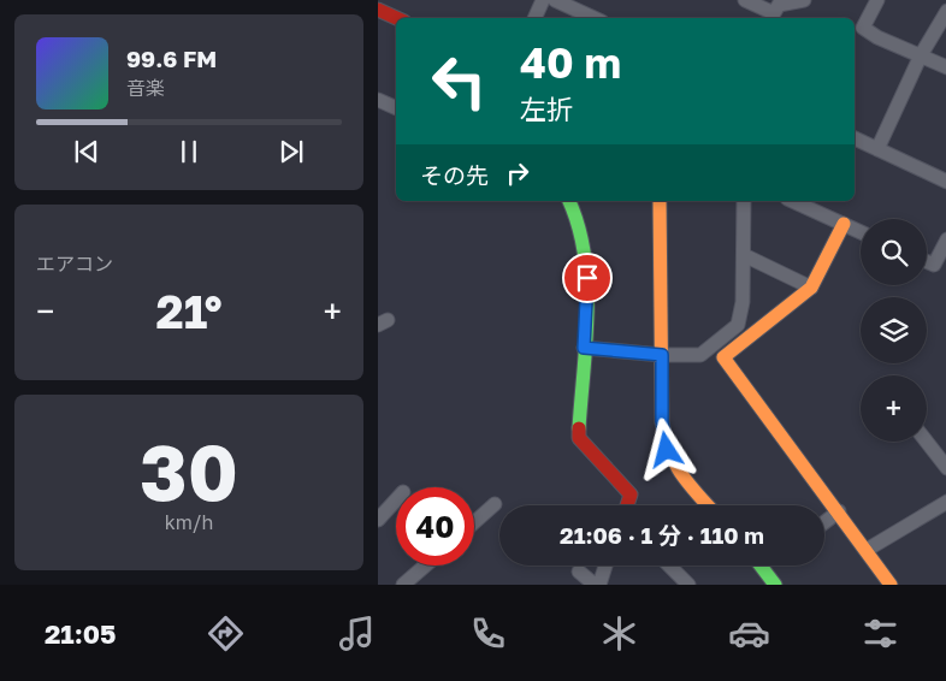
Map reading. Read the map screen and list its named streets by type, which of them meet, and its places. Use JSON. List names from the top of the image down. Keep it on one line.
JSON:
{"page":{"turn":["40 m","左折"],"song":["99.6 FM","音楽"],"then":"その先","tile":["エアコン",["30","km/h"]],"map_buttons":"+","heat":["−","21°","+"],"limit":"40","trip":"21:06 · 1 分 · 110 m","tabs":"21:05"}}
